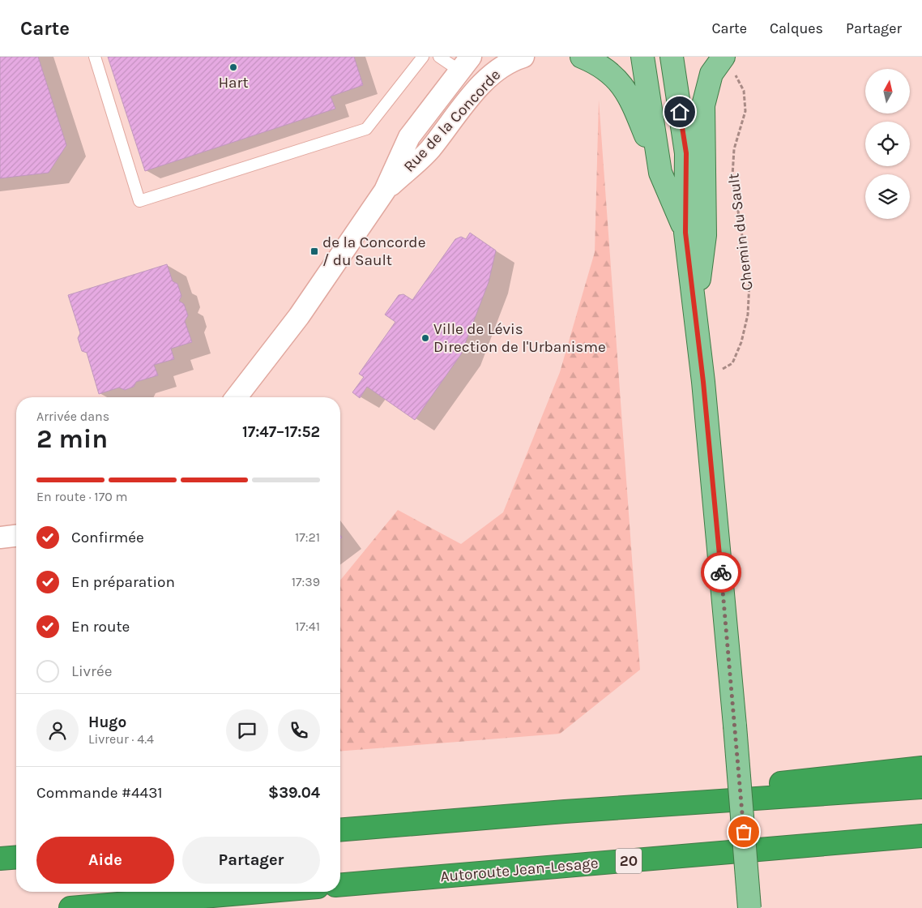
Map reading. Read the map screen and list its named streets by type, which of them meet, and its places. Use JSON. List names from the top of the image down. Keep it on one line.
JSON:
{"streets":{"highway":["20","Autoroute Jean-Lesage"],"street":["Rue de la Concorde"],"path":["Chemin du Sault"]},"places":{"other":["Hart","Ville de Lévis Direction de l'Urbanisme"],"transit":["de la Concorde / du Sault"]},"north":"top","page":{"header":"Carte","nav":["Carte","Calques","Partager"],"heading":["2 min","Arrivée dans","17:47–17:52"],"panel":["Hugo","Livreur · 4.4","Commande #4431","$39.04"],"bar":"En route · 170 m","list":[["Confirmée","17:21"],["En préparation","17:39"],["En route","17:41"],"Livrée"],"buttons":["Aide","Partager"]}}
